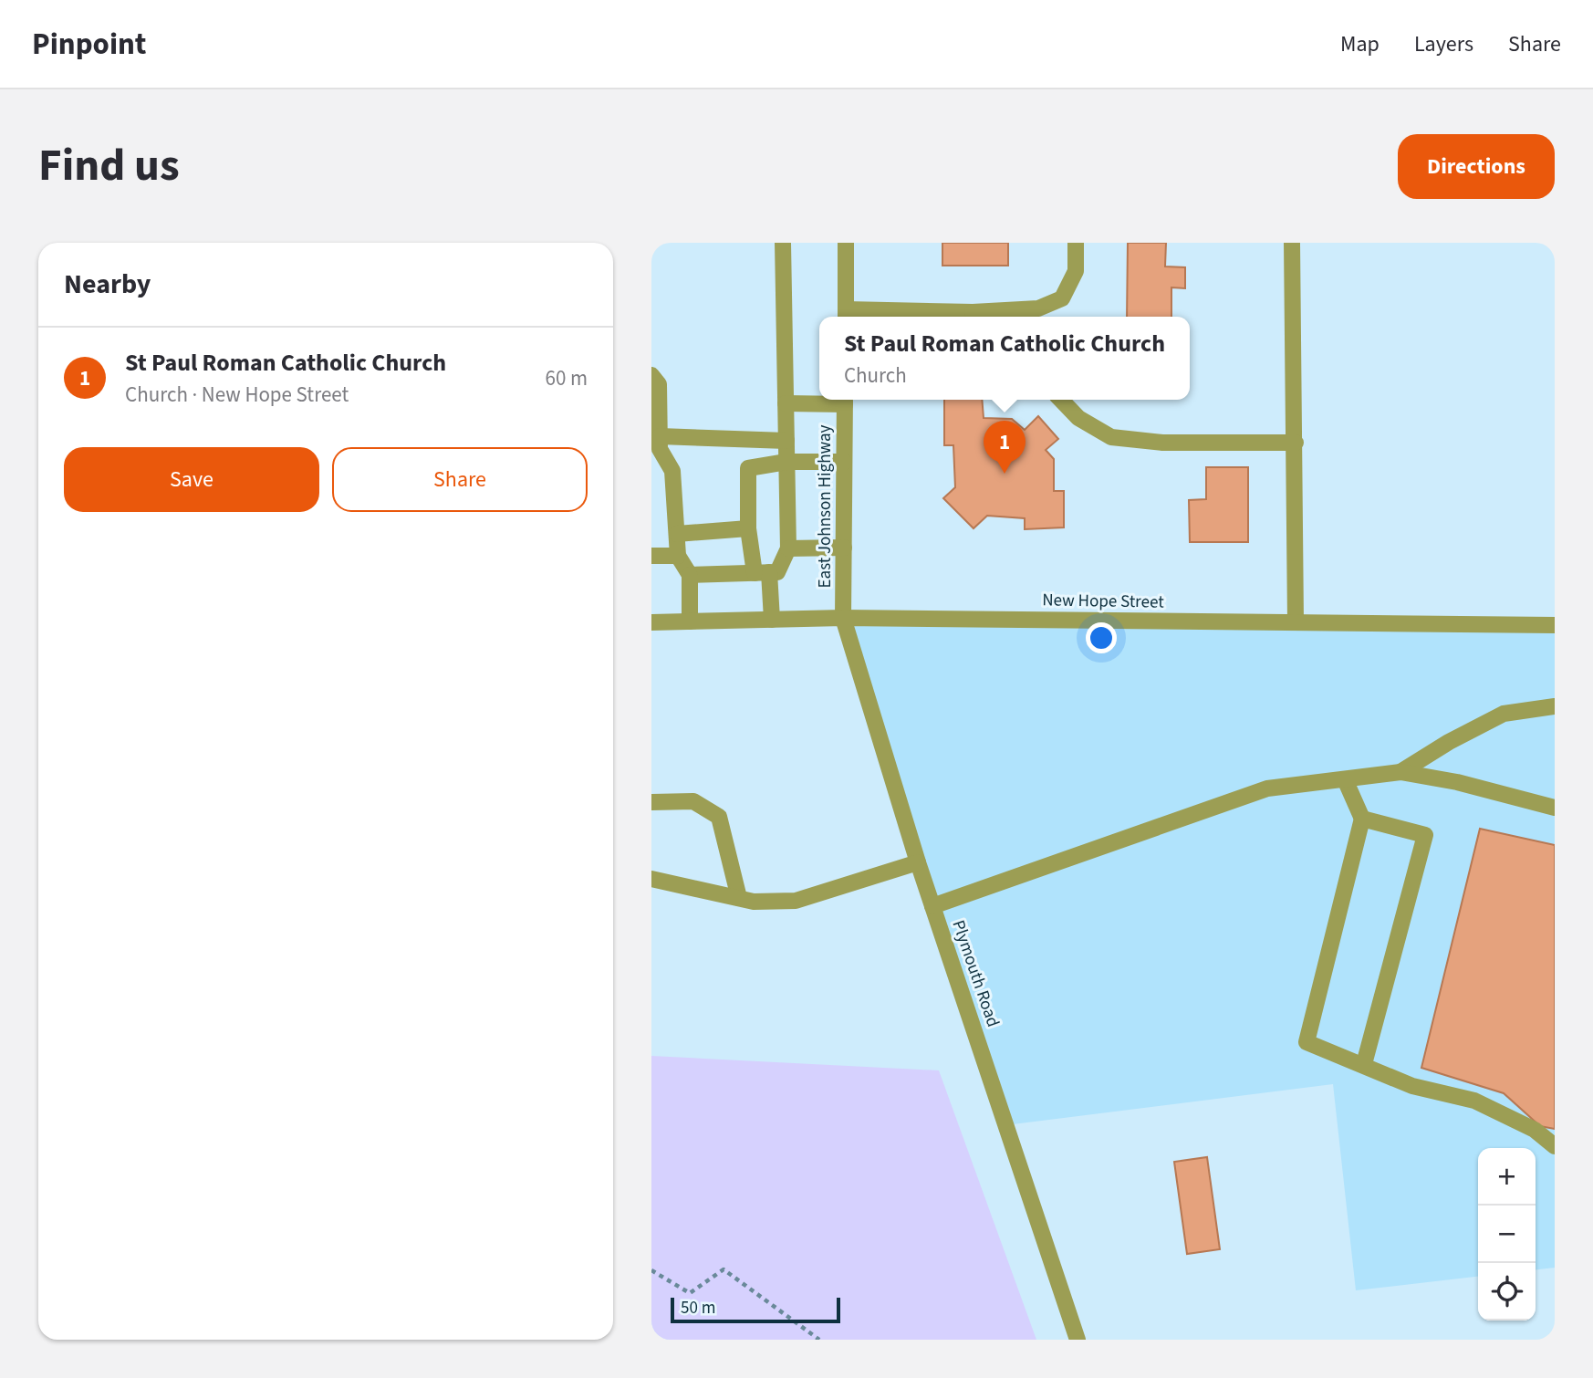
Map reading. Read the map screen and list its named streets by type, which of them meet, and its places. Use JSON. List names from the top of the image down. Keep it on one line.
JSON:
{"streets":{"street":["East Johnson Highway","New Hope Street","Plymouth Road"]},"crossings":[["East Johnson Highway","New Hope Street"],["East Johnson Highway","Plymouth Road"],["New Hope Street","Plymouth Road"]],"scale_bar":"50 m","page":{"header":"Pinpoint","nav":["Map","Layers","Share"],"title":"Find us","buttons":["Directions",["Save","Share"]],"heading":"Nearby","popup":["St Paul Roman Catholic Church","Church"],"list":[{"mark":"1","name":"St Paul Roman Catholic Church","note":"Church · New Hope Street","value":"60 m"}],"pins":"1","map_buttons":["+","−"],"scale":"50 m"}}
